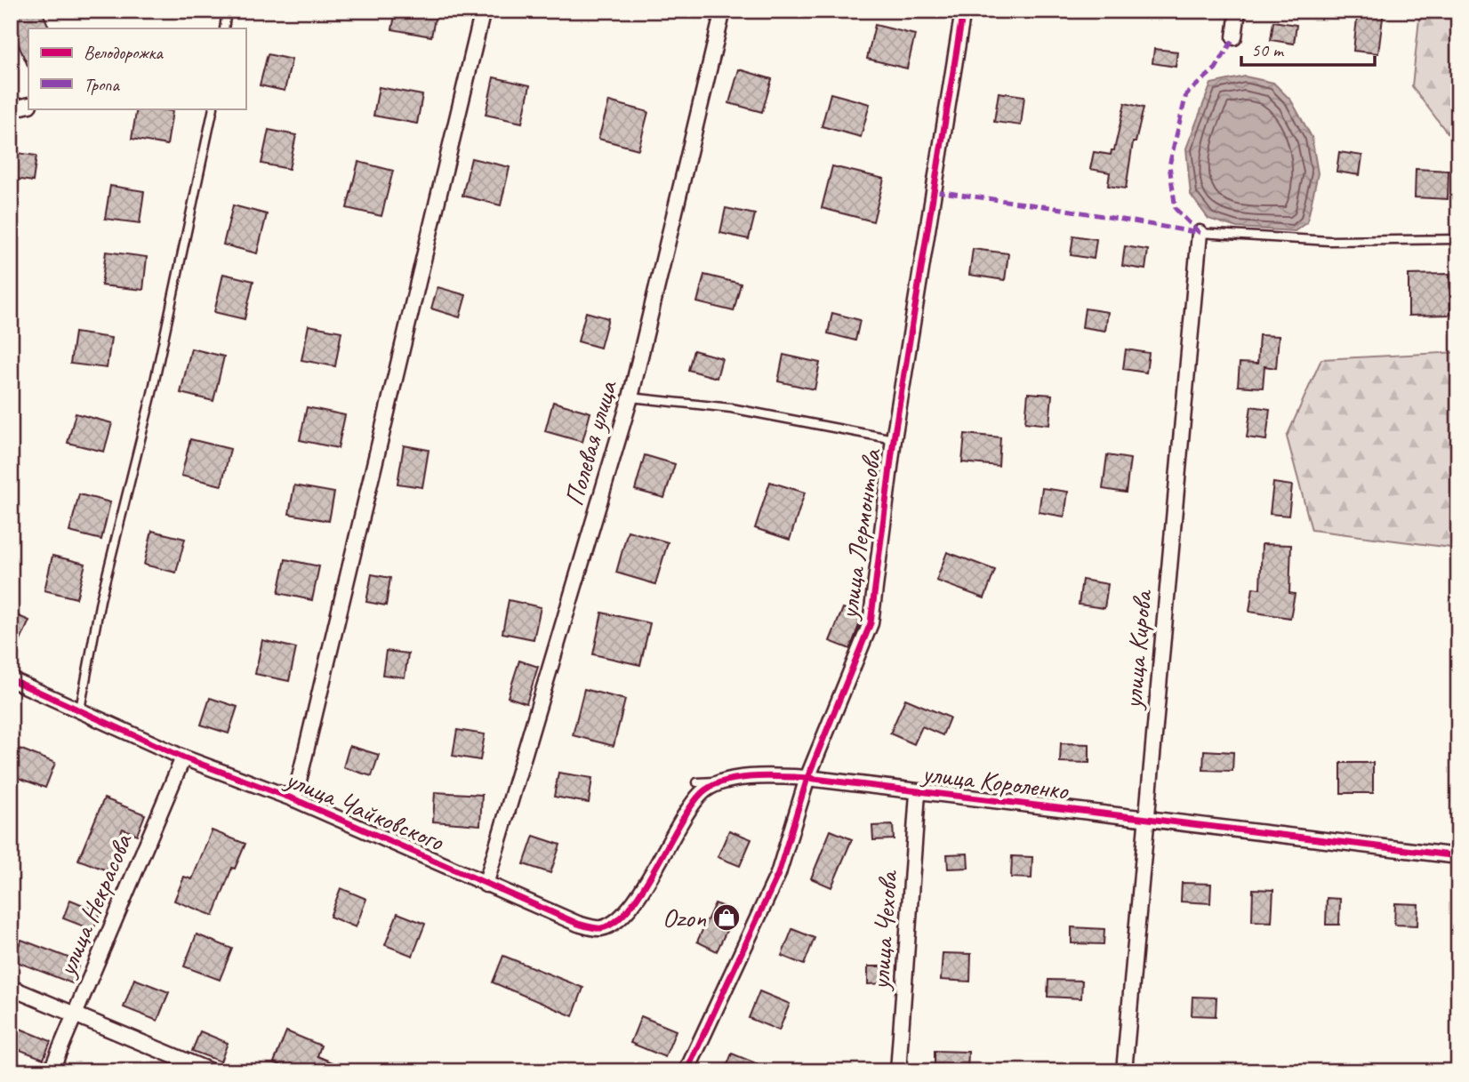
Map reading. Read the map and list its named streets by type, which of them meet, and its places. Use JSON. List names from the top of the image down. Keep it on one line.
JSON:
{"streets":{"street":["Полевая улица","улица Лермонтова","улица Кирова","улица Короленко","улица Чайковского","улица Некрасова","улица Чехова"]},"crossings":[["Полевая улица","улица Чайковского"],["улица Лермонтова","улица Короленко"],["улица Кирова","улица Короленко"],["улица Короленко","улица Чайковского"],["улица Короленко","улица Чехова"],["улица Чайковского","улица Некрасова"]],"places":{"shop":["Ozon"]},"legend":["Велодорожка","Тропа"],"scale_bar":"50 m"}
